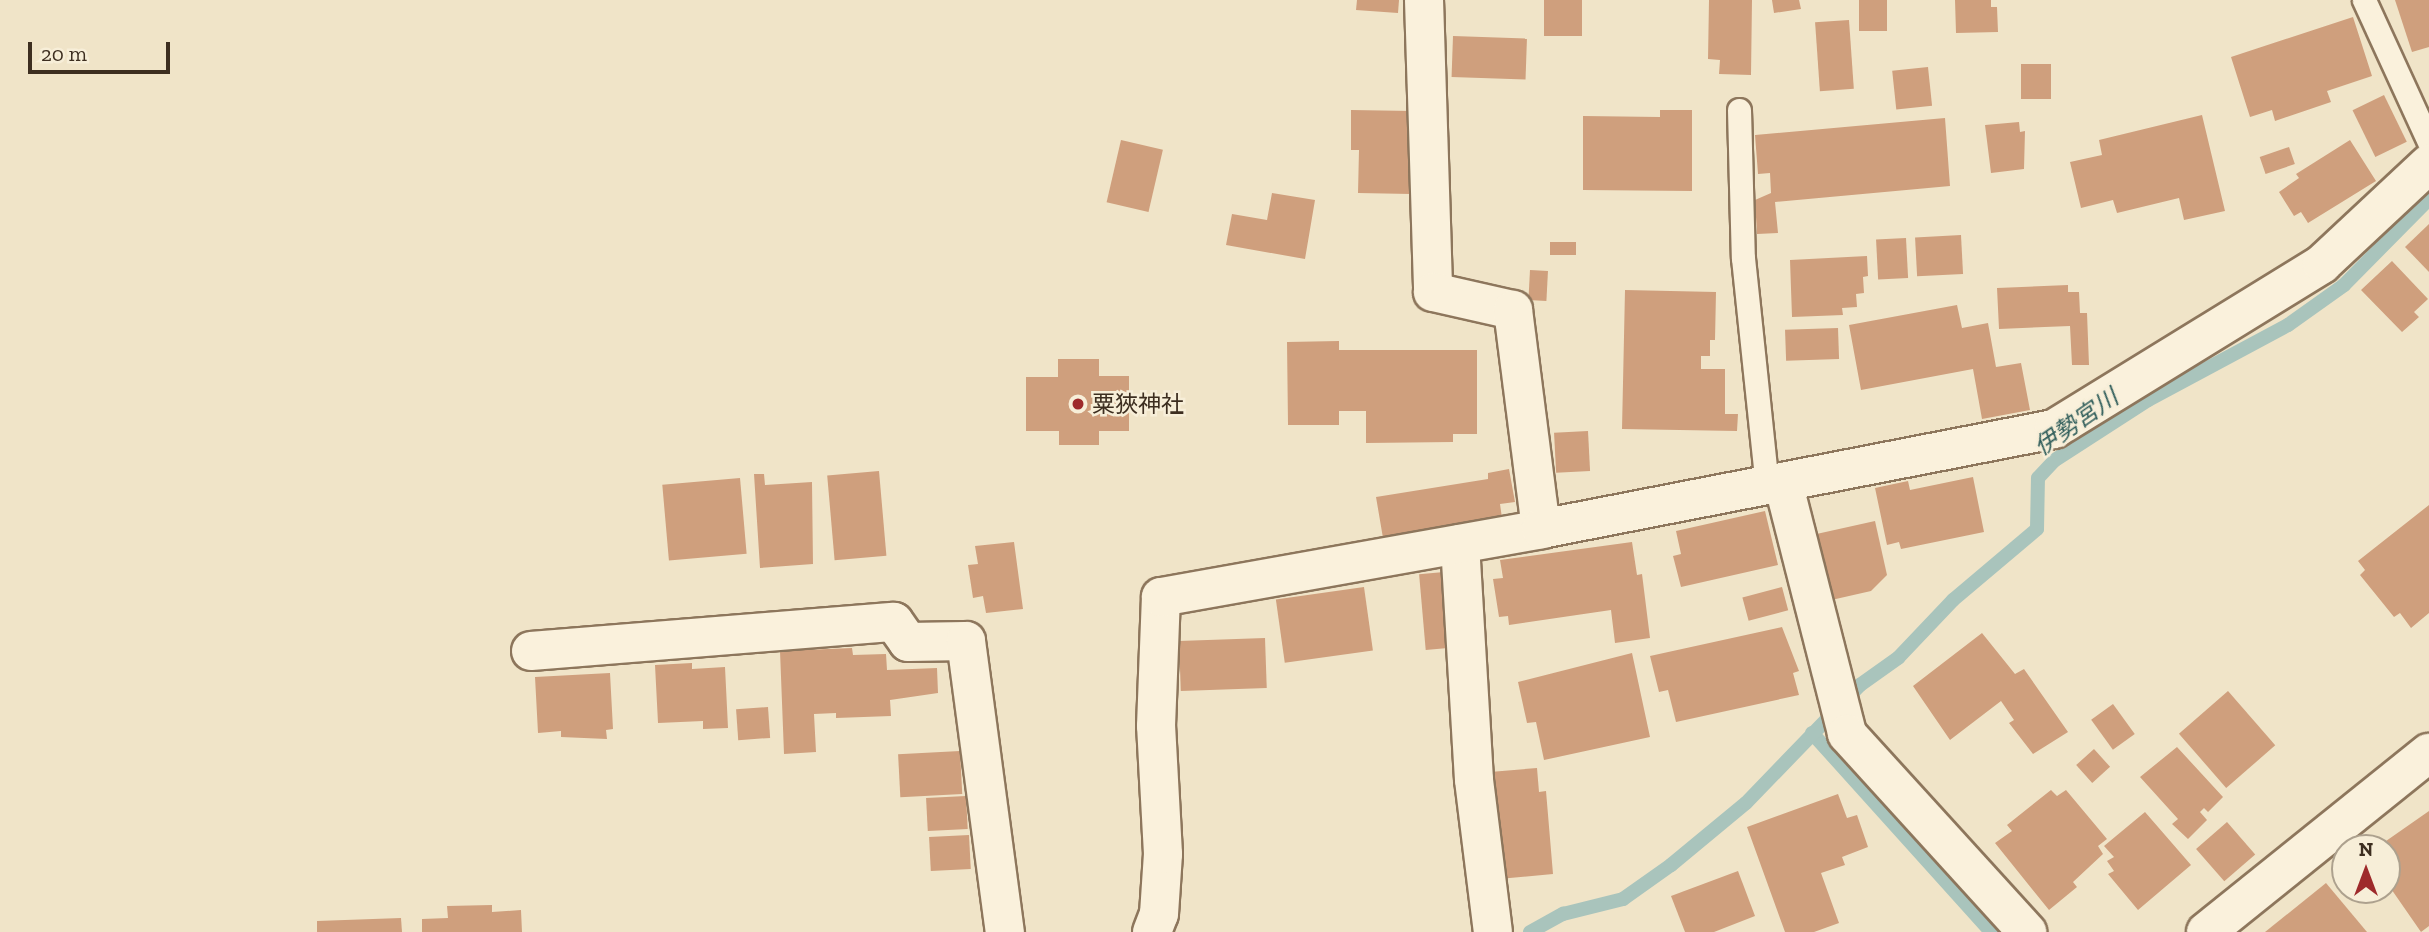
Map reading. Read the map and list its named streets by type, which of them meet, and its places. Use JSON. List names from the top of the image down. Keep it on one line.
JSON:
{"water":["伊勢宮川"],"places":["粟狹神社"],"scale_bar":"20 m","north":"top"}
